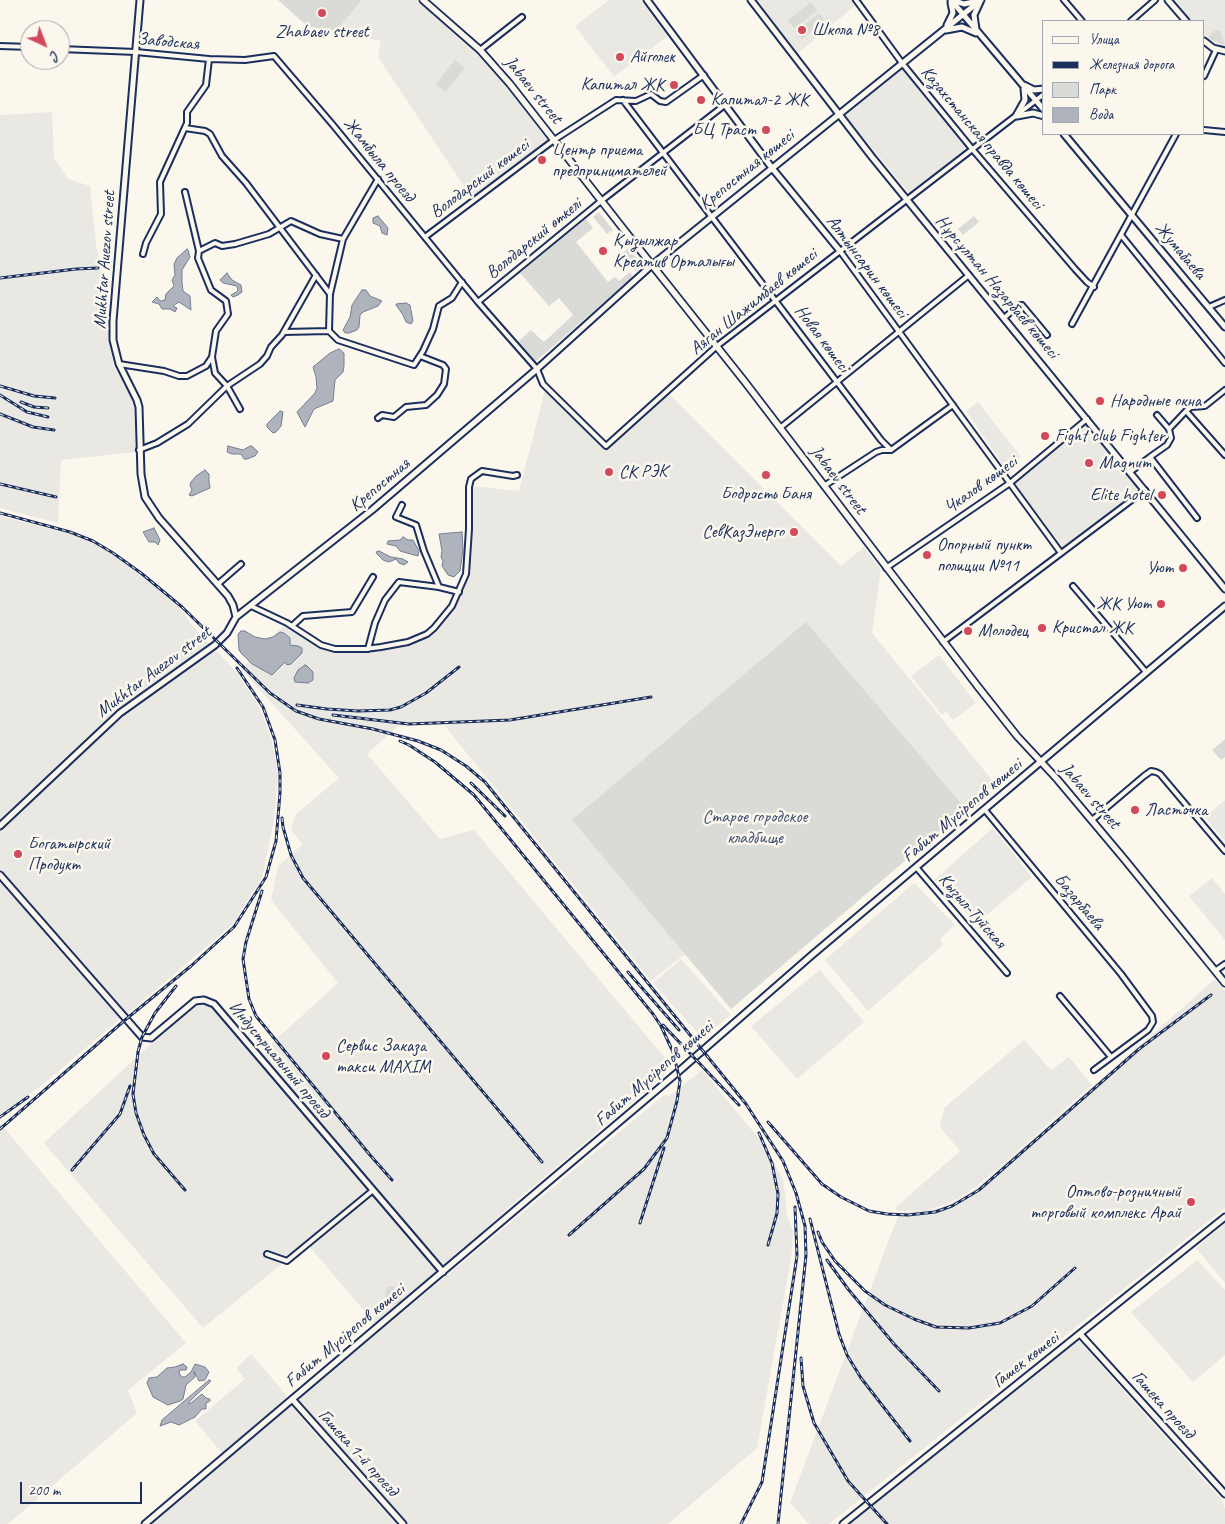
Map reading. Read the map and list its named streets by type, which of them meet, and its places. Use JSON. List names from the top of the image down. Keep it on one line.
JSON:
{"streets":{"main road":["Jabaev street","Крепостная көшесі","Жумабаева","Mukhtar Auezov street","Алтынсарин көшесі","Нұрсұлтан Назарбаев көшесі","Крепостная","Ғабит Мүсірепов көшесі","Индустриальный проезд","Гашек көшесі","Гашека проезд","Гашека 1-й проезд"],"street":["Заводская","Казахстанская правда көшесі","Жамбыла проезд","Володарский көшесі","Володарский өткелі","Аяган Шажимбаев көшесі","Новая көшесі","Чкалов көшесі","Базарбаева","Кызыл-Туйская"]},"crossings":[["Заводская","Жамбыла проезд"],["Заводская","Mukhtar Auezov street"],["Jabaev street","Крепостная көшесі"],["Jabaev street","Володарский көшесі"],["Jabaev street","Володарский өткелі"],["Jabaev street","Аяган Шажимбаев көшесі"],["Jabaev street","Чкалов көшесі"],["Jabaev street","Ғабит Мүсірепов көшесі"],["Казахстанская правда көшесі","Крепостная көшесі"],["Казахстанская правда көшесі","Аяган Шажимбаев көшесі"],["Жамбыла проезд","Крепостная көшесі"],["Жамбыла проезд","Володарский көшесі"],["Жамбыла проезд","Володарский өткелі"],["Жамбыла проезд","Аяган Шажимбаев көшесі"],["Жамбыла проезд","Крепостная"],["Крепостная көшесі","Алтынсарин көшесі"],["Крепостная көшесі","Нұрсұлтан Назарбаев көшесі"],["Крепостная көшесі","Новая көшесі"],["Крепостная көшесі","Крепостная"],["Володарский көшесі","Алтынсарин көшесі"],["Володарский көшесі","Новая көшесі"],["Володарский өткелі","Алтынсарин көшесі"],["Володарский өткелі","Новая көшесі"],["Mukhtar Auezov street","Крепостная"],["Алтынсарин көшесі","Аяган Шажимбаев көшесі"],["Алтынсарин көшесі","Чкалов көшесі"],["Нұрсұлтан Назарбаев көшесі","Аяган Шажимбаев көшесі"],["Нұрсұлтан Назарбаев көшесі","Чкалов көшесі"],["Аяган Шажимбаев көшесі","Новая көшесі"],["Ғабит Мүсірепов көшесі","Базарбаева"],["Ғабит Мүсірепов көшесі","Кызыл-Туйская"],["Ғабит Мүсірепов көшесі","Индустриальный проезд"],["Ғабит Мүсірепов көшесі","Гашека 1-й проезд"],["Гашек көшесі","Гашека проезд"]],"parks":["Старое городское кладбище"],"places":["Zhabaev street","Школа №8","Айголек","Капитал ЖК","Капитал-2 ЖК","БЦ Траст","Центр приема предпринимателей","Қызылжар Креатив Орталығы","Народные окна","Fight club Fighter","Magnum","СК РЭК","Бодрость Баня","Elite hotel","СевКазЭнерго","Опорный пункт полиции №11","Уют","ЖК Уют","Кристал ЖК","Молодец","Ласточка","Богатырский Продукт","Сервис Заказа такси MAXIM","Оптово-розничный торговый комплекс Арай"],"legend":["Улица","Железная дорога","Парк","Вода"],"scale_bar":"200 m","north":"bottom right"}
